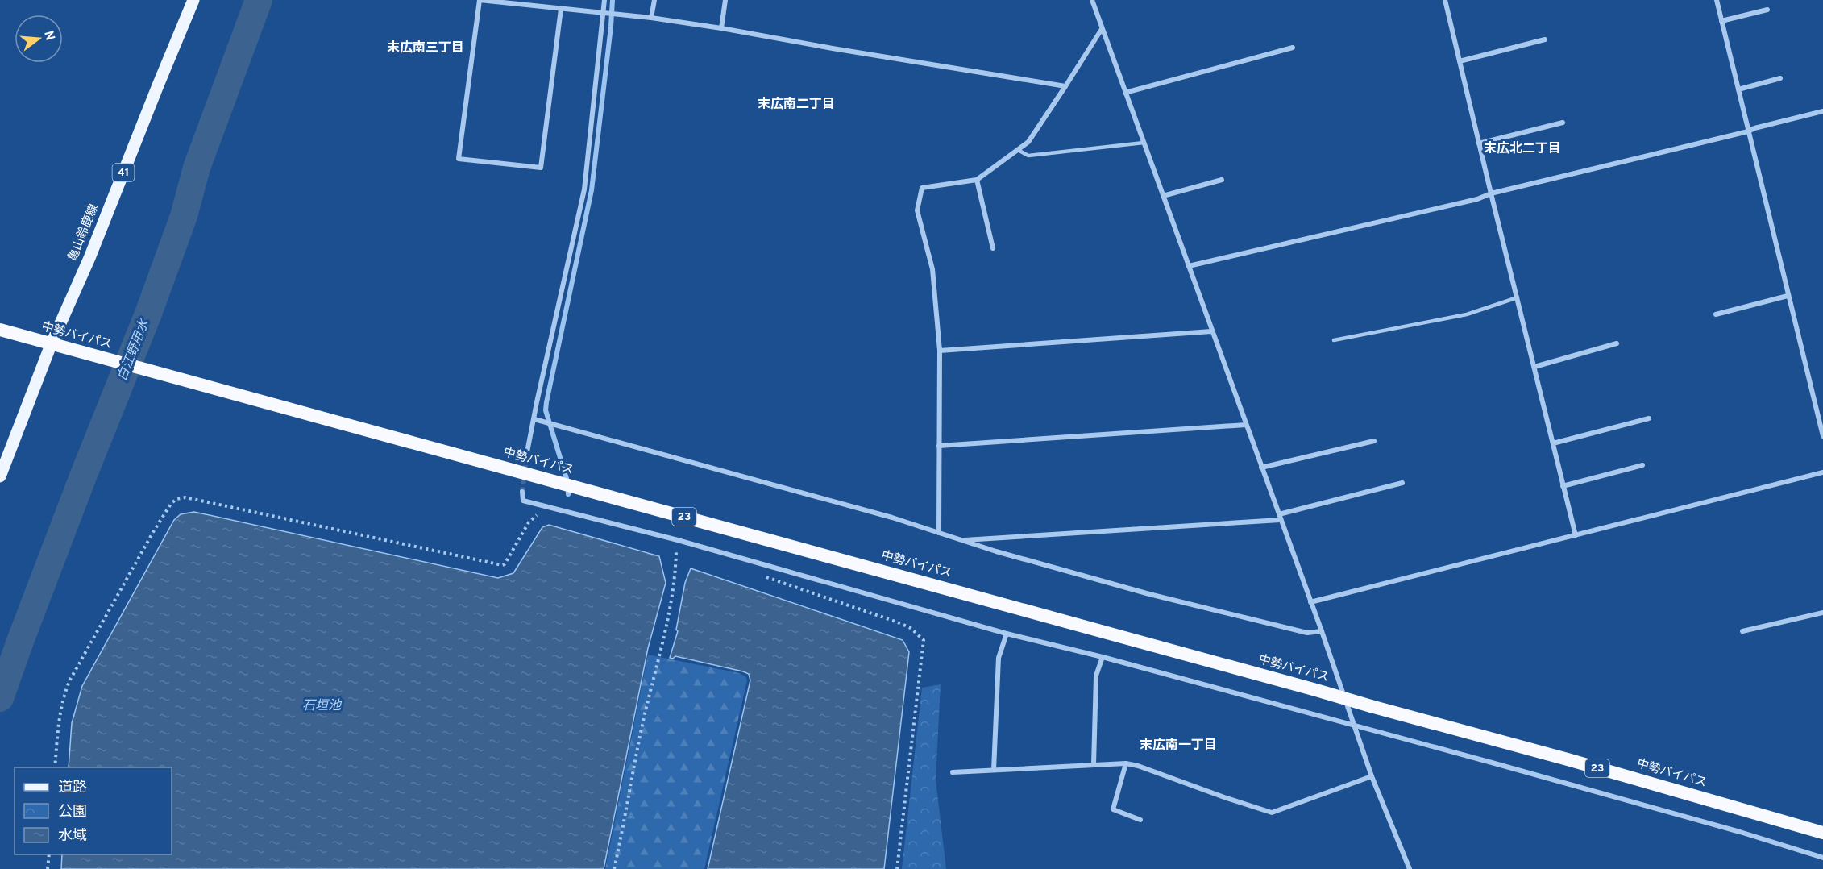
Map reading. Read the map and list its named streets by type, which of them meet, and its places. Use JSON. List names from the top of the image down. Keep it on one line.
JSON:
{"streets":{"highway":["中勢バイパス","23"],"main road":["41","亀山鈴鹿線"]},"crossings":[["亀山鈴鹿線","中勢バイパス"]],"districts":["末広南三丁目","末広南二丁目","末広北二丁目","末広南一丁目"],"water":["白江野用水","石垣池"],"legend":["道路","公園","水域"],"north":"right"}
